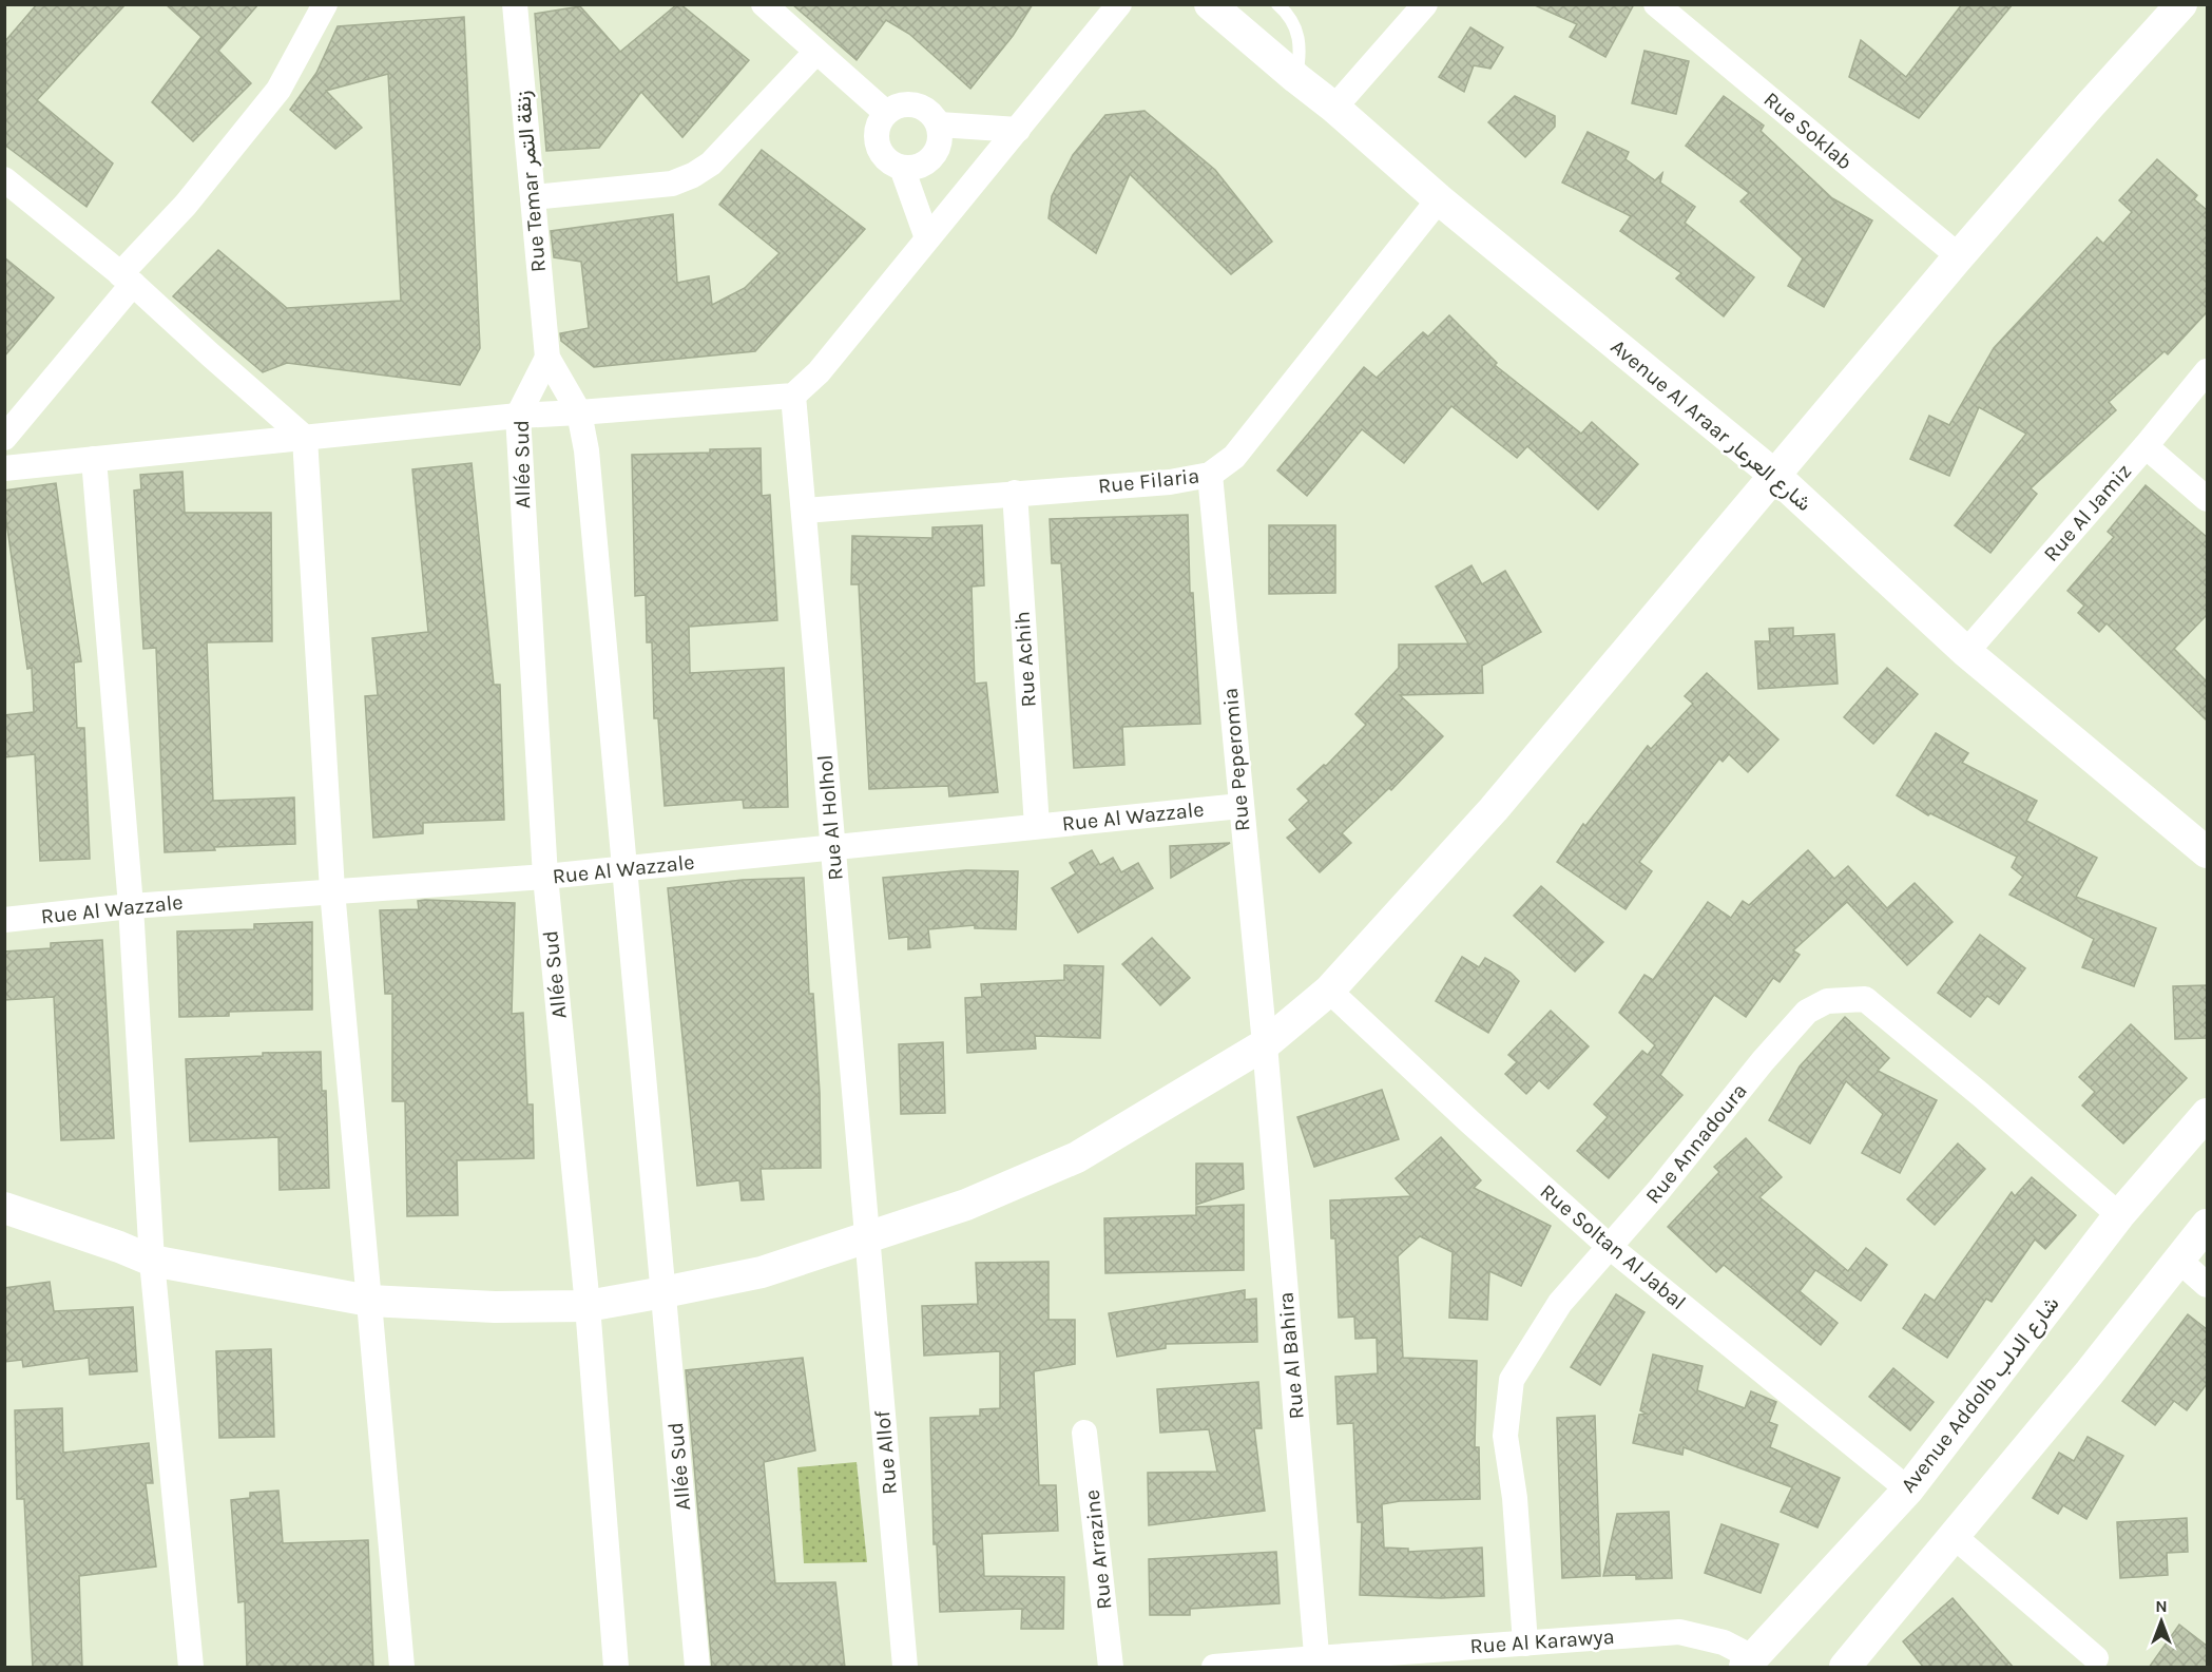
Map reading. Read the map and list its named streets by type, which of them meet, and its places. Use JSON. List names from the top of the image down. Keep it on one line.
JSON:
{"streets":{"street":["Rue Soklab","Rue Temar زنقة التمر","Avenue Al Araar شارع العرعار","Allée Sud","Rue Filaria","Rue Al Jamiz","Rue Achih","Rue Peperomia","Rue Al Wazzale","Rue Al Holhol","Rue Annadoura","Rue Soltan Al Jabal","Rue Al Bahira","Avenue Addolb شارع الدلب","Rue Allof","Rue Arrazine","Rue Al Karawya"]},"crossings":[["Rue Temar زنقة التمر","Allée Sud"],["Avenue Al Araar شارع العرعار","Rue Filaria"],["Avenue Al Araar شارع العرعار","Rue Al Jamiz"],["Allée Sud","Rue Al Wazzale"],["Rue Filaria","Rue Achih"],["Rue Filaria","Rue Peperomia"],["Rue Filaria","Rue Al Holhol"],["Rue Achih","Rue Al Wazzale"],["Rue Peperomia","Rue Al Wazzale"],["Rue Peperomia","Rue Al Bahira"],["Rue Al Wazzale","Rue Al Holhol"],["Rue Al Holhol","Rue Allof"],["Rue Annadoura","Rue Soltan Al Jabal"],["Rue Annadoura","Avenue Addolb شارع الدلب"],["Rue Annadoura","Rue Al Karawya"],["Rue Soltan Al Jabal","Avenue Addolb شارع الدلب"],["Rue Al Bahira","Rue Al Karawya"],["Avenue Addolb شارع الدلب","Rue Al Karawya"]],"north":"top"}
